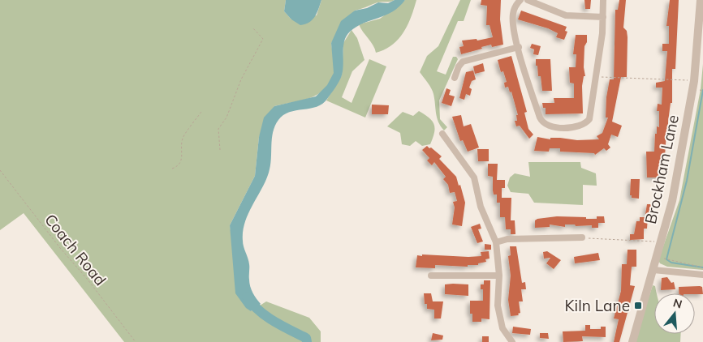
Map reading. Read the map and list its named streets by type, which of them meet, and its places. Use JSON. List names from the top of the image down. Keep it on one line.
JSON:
{"streets":{"street":["Brockham Lane"],"path":["Coach Road"]},"places":{"transit":["Kiln Lane"]},"north":"top"}
